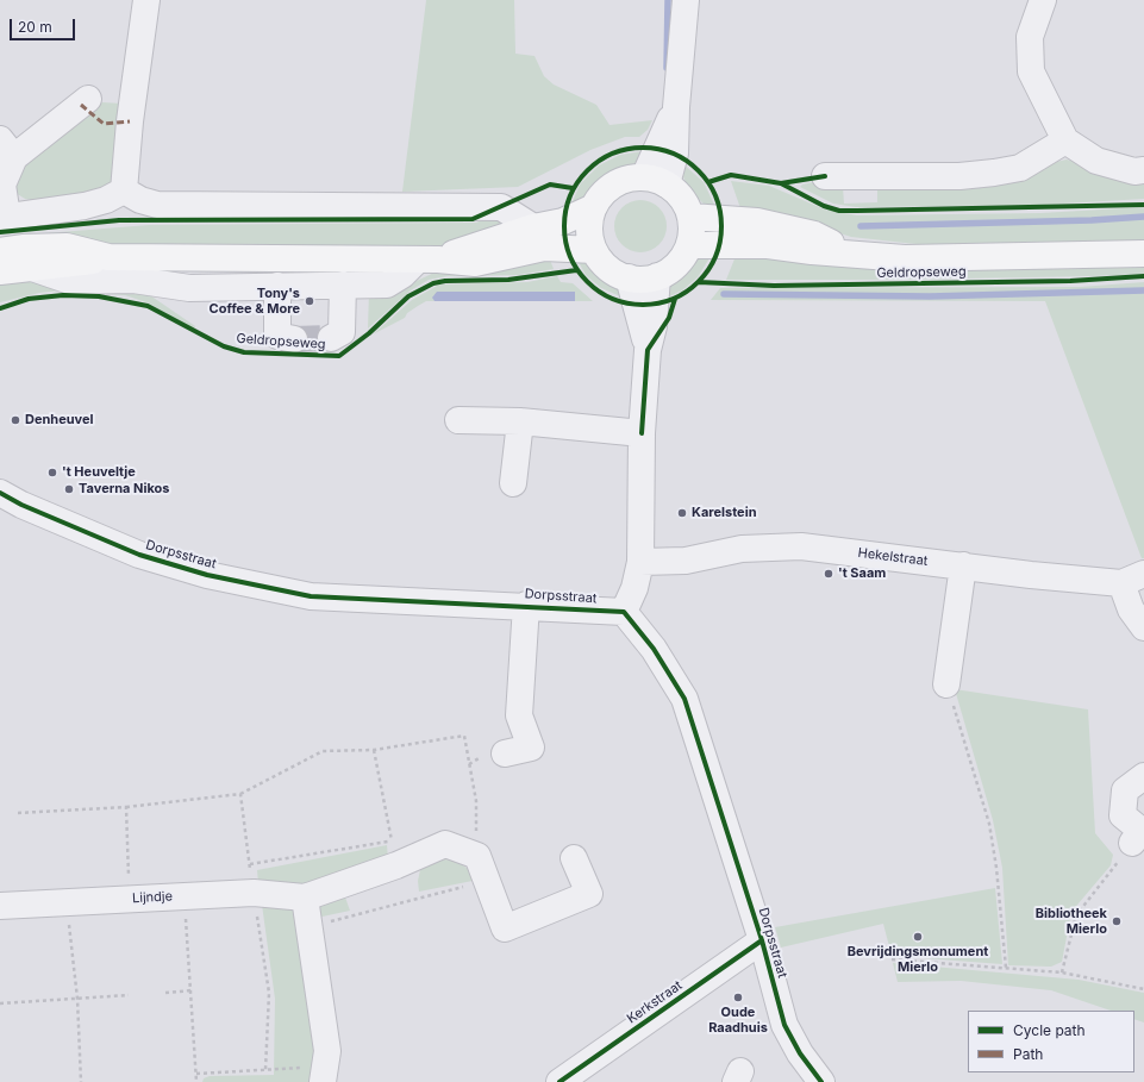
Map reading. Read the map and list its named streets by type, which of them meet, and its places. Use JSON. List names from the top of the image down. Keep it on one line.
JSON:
{"streets":{"main road":["Geldropseweg"],"street":["Dorpsstraat","Hekelstraat","Lijndje","Kerkstraat"]},"crossings":[["Dorpsstraat","Kerkstraat"]],"places":["Tony's Coffee & More","Denheuvel","'t Heuveltje","Taverna Nikos","Karelstein","'t Saam","Bibliotheek Mierlo","Bevrijdingsmonument Mierlo","Oude Raadhuis"],"legend":["Cycle path","Path"],"scale_bar":"20 m"}
